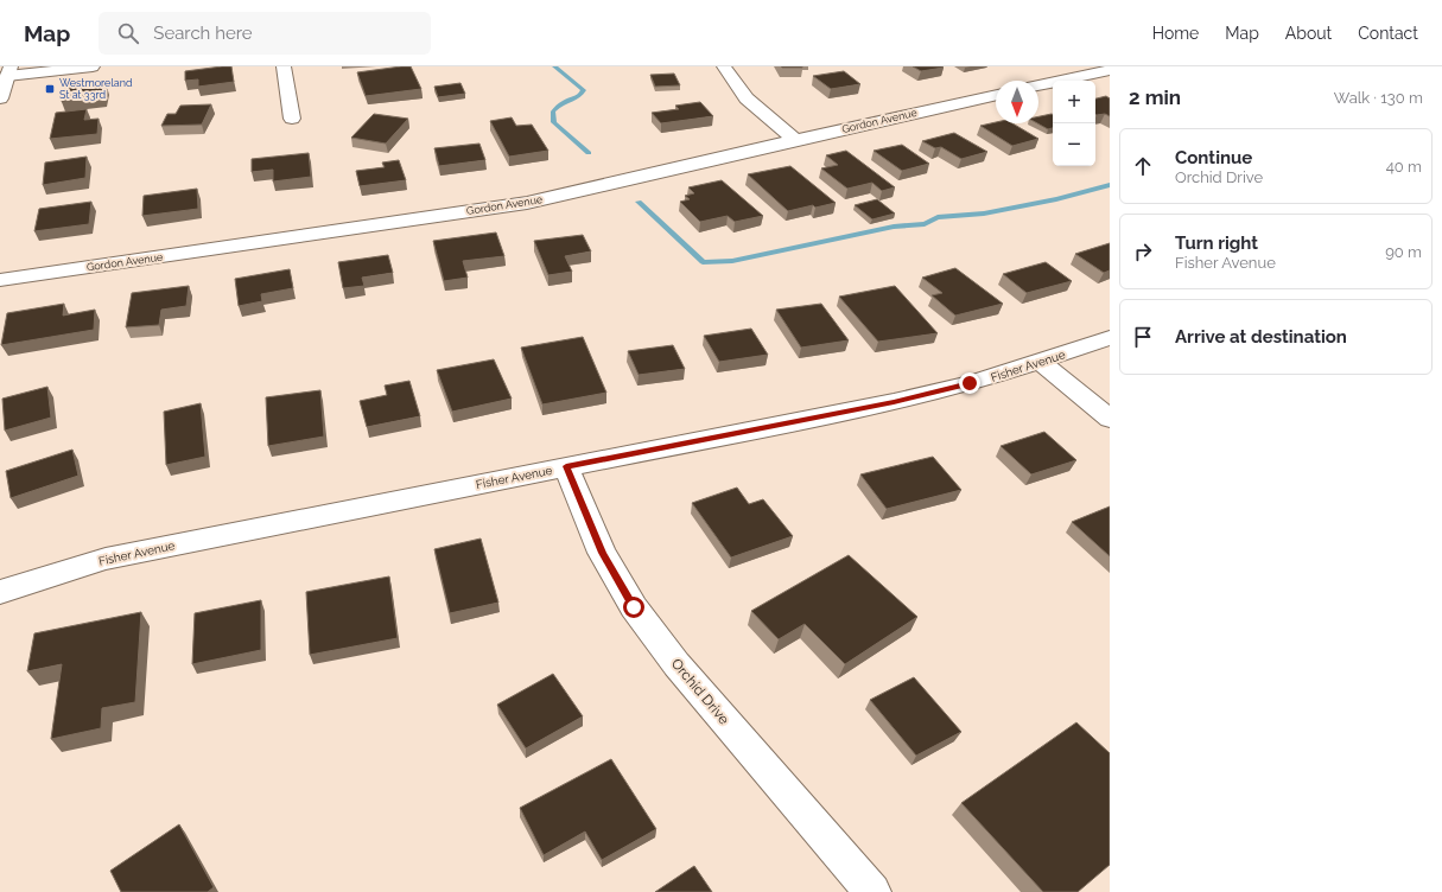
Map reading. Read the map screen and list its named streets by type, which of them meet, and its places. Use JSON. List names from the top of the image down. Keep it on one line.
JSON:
{"streets":{"street":["Gordon Avenue","Fisher Avenue","Orchid Drive"]},"crossings":[["Fisher Avenue","Orchid Drive"]],"places":{"transit":["Westmoreland St at 33rd"]},"north":"bottom","page":{"header":"Map","search":"Search here","nav":["Home","Map","About","Contact"],"heading":["2 min","Walk · 130 m"],"map_buttons":["+","−"],"list":[["Continue","Orchid Drive","40 m"],["Turn right","Fisher Avenue","90 m"],"Arrive at destination"]}}
